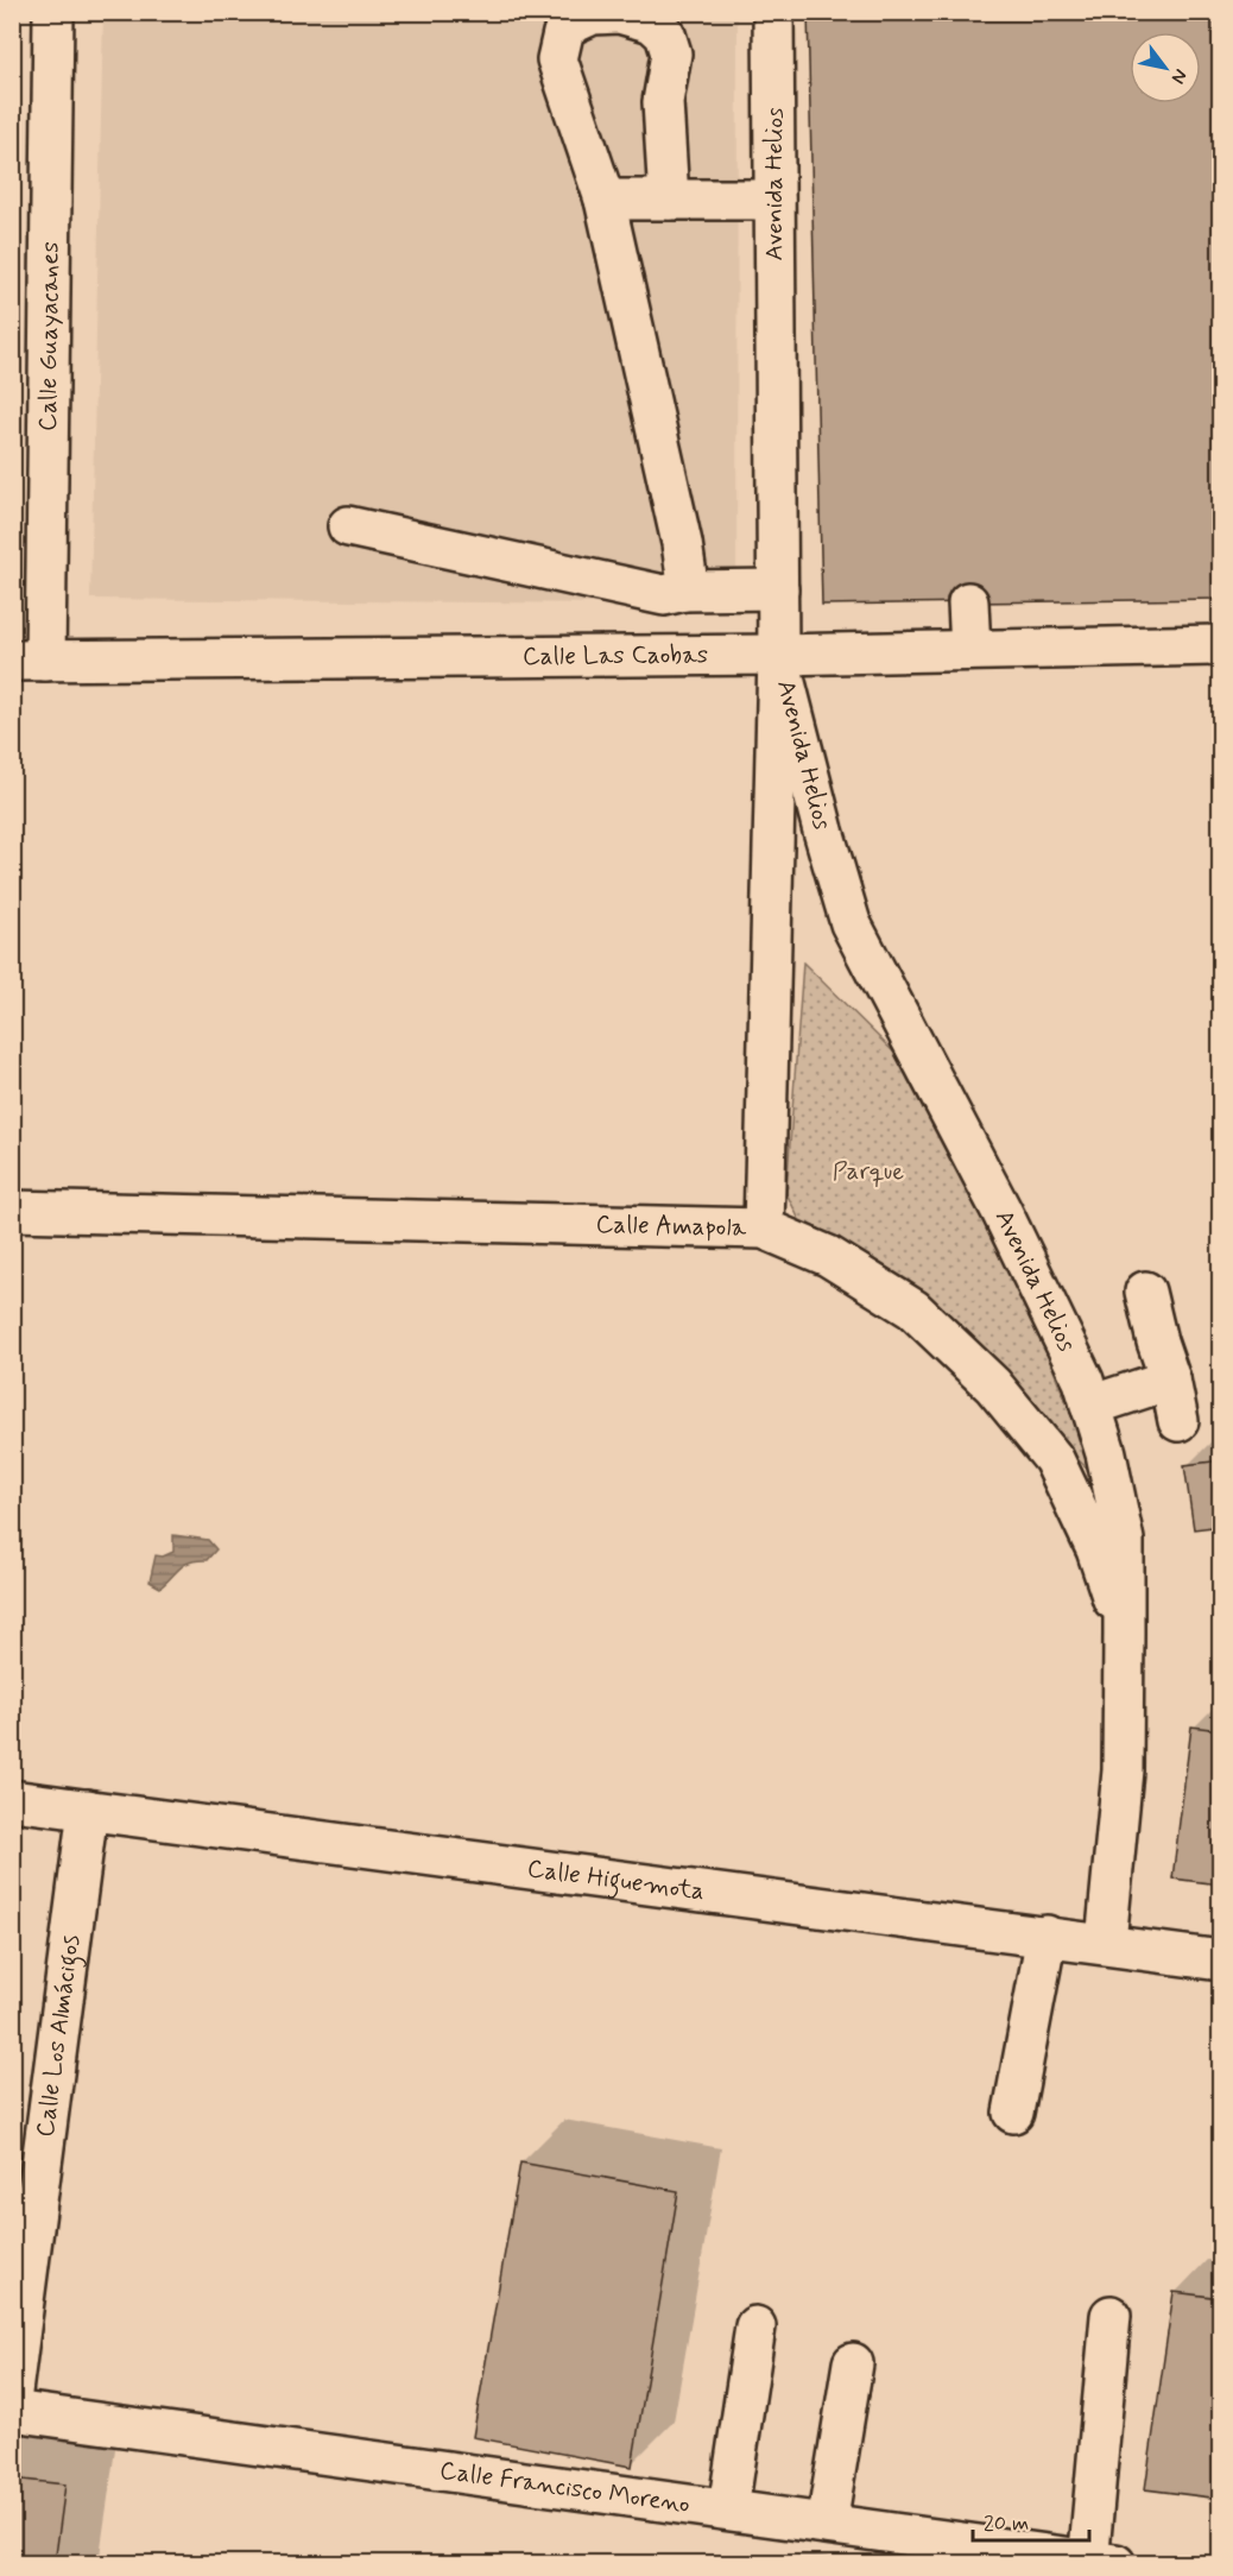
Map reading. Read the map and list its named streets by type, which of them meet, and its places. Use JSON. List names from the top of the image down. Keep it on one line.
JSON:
{"streets":{"street":["Avenida Helios","Calle Guayacanes","Calle Las Caobas","Calle Amapola","Calle Higuemota","Calle Los Almácigos","Calle Francisco Moreno"]},"crossings":[["Avenida Helios","Calle Las Caobas"],["Avenida Helios","Calle Amapola"],["Avenida Helios","Calle Higuemota"],["Calle Guayacanes","Calle Las Caobas"],["Calle Higuemota","Calle Los Almácigos"]],"parks":["Parque"],"scale_bar":"20 m","north":"bottom right"}
